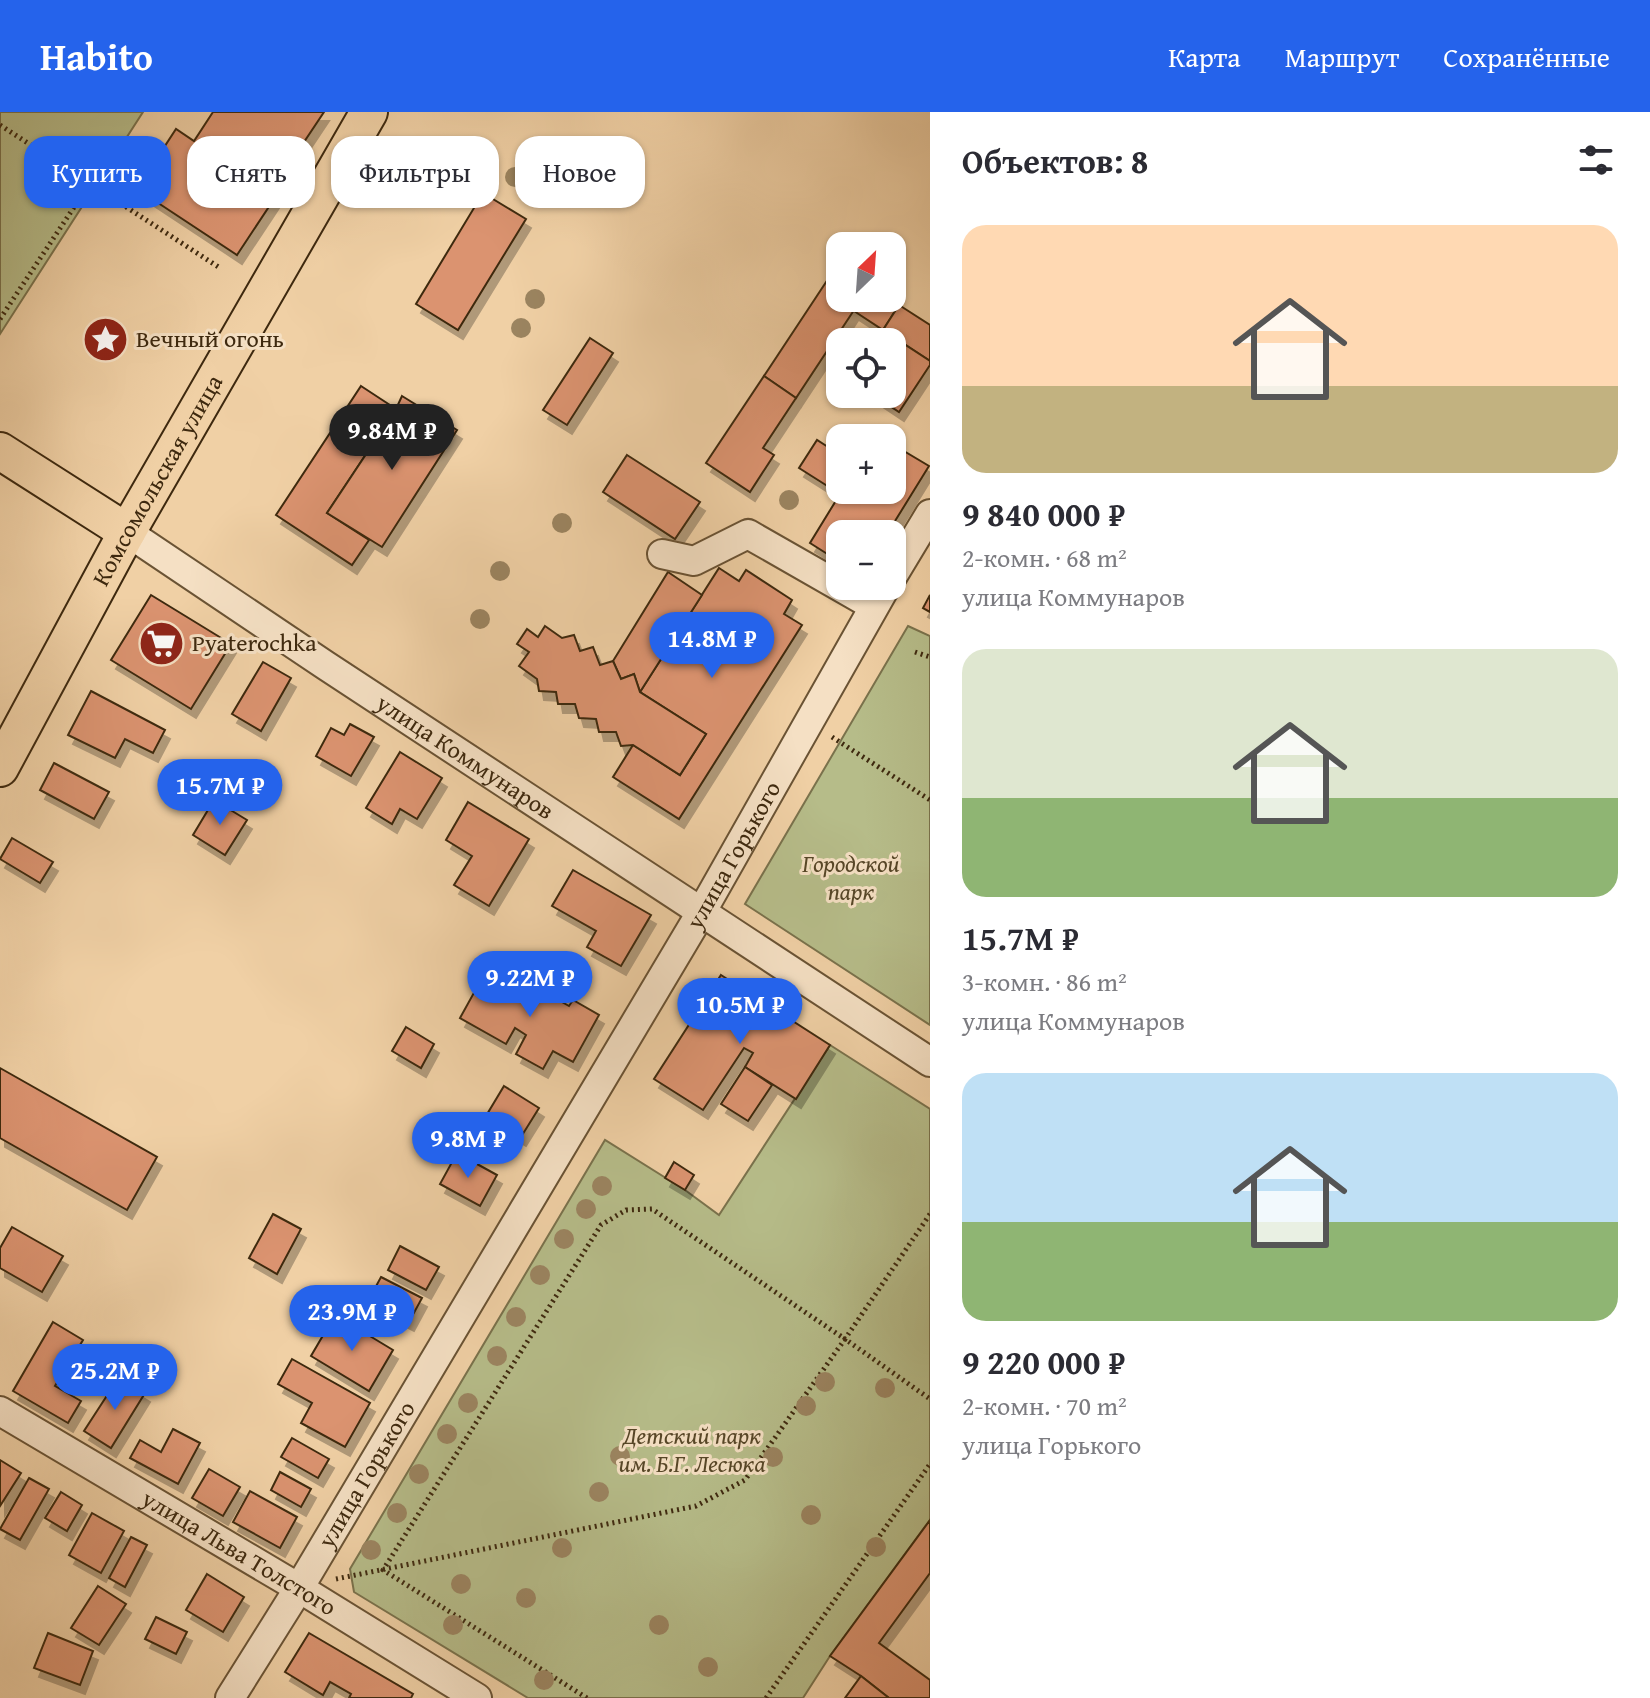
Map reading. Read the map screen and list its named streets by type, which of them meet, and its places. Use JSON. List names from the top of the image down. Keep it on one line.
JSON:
{"streets":{"main road":["Комсомольская улица","улица Коммунаров"],"street":["улица Горького","улица Льва Толстого"]},"crossings":[["Комсомольская улица","улица Коммунаров"],["улица Коммунаров","улица Горького"],["улица Горького","улица Льва Толстого"]],"parks":["Городской парк","Детский парк им. Б.Г. Лесюка"],"places":{"place":["Вечный огонь"],"supermarket":["Pyaterochka"]},"north":"top right","page":{"header":"Habito","nav":["Карта","Маршрут","Сохранённые"],"heading":"Объектов: 8","chip":["Купить","Снять","Фильтры","Новое"],"list":[{"name":"9 840 000 ₽","note":"2-комн. · 68 m² · улица Коммунаров"},{"name":"15.7M ₽","note":"3-комн. · 86 m² · улица Коммунаров"},{"name":"9 220 000 ₽","note":"2-комн. · 70 m² · улица Горького"}],"map_buttons":["+","−"],"price":["9.84M ₽","14.8M ₽","15.7M ₽","9.22M ₽","10.5M ₽","9.8M ₽","23.9M ₽","25.2M ₽"]}}
